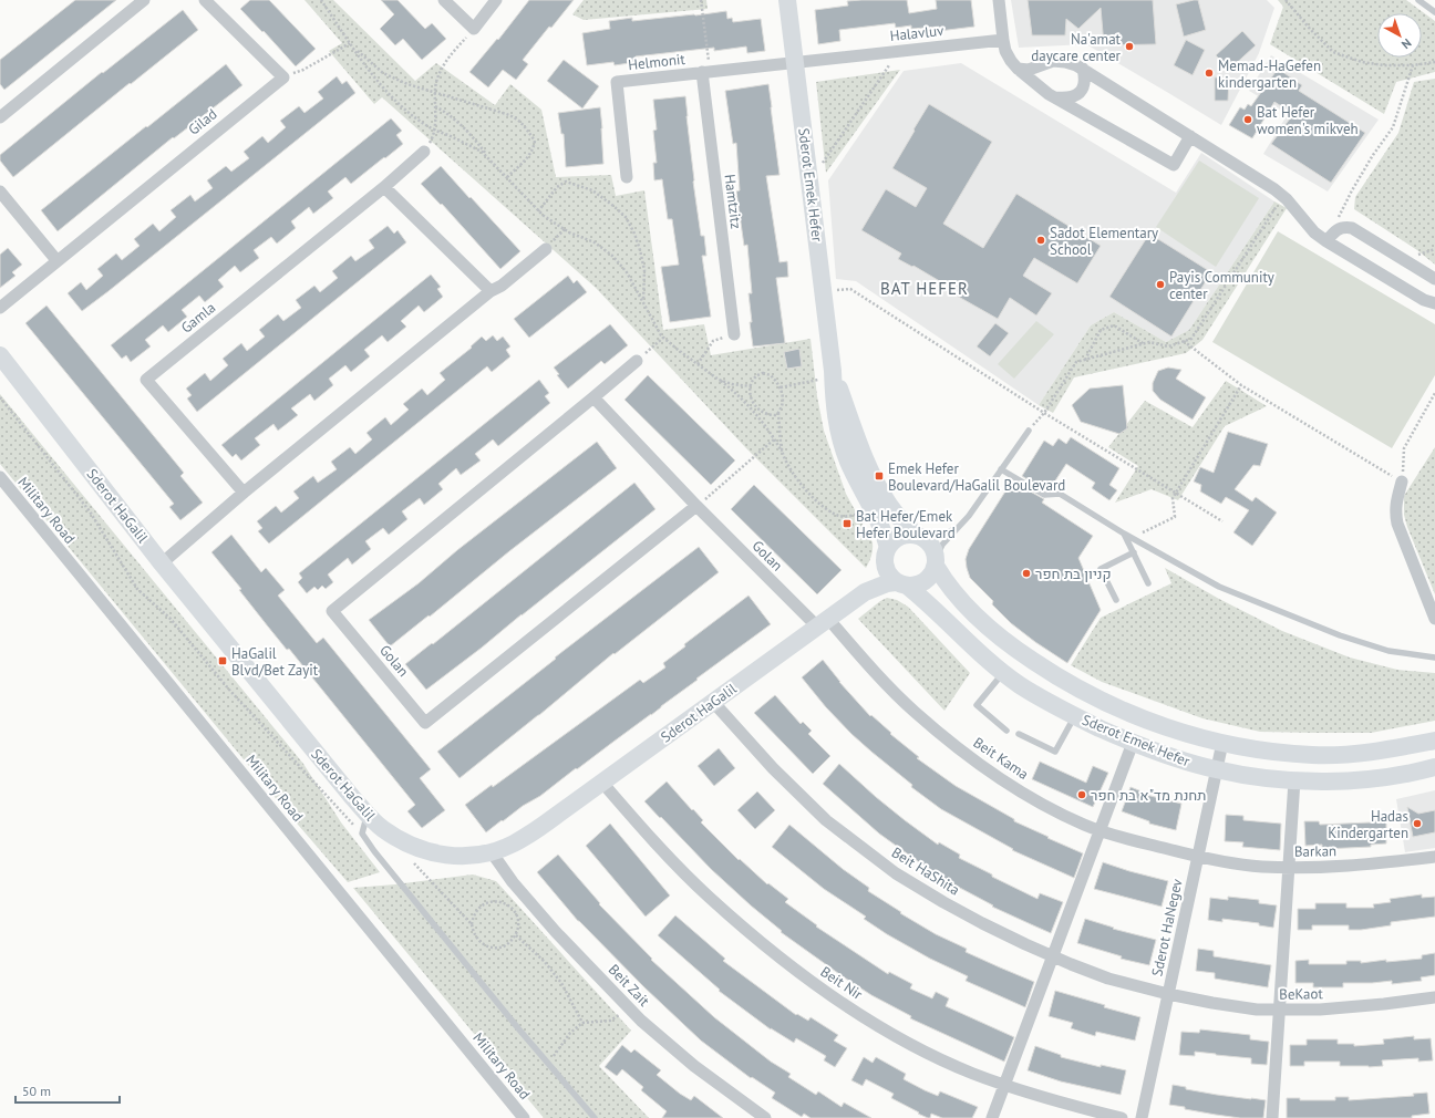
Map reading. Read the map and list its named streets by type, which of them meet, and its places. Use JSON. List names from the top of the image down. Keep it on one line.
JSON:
{"streets":{"street":["Halavluv","Helmonit","Gilad","Sderot Emek Hefer","Hamtzitz","Gamla","Sderot HaGalil","Military Road","Golan","Beit Kama","Barkan","Beit HaShita","Sderot HaNegev","Beit Nir","Beit Zait","BeKaot"]},"crossings":[["Halavluv","Helmonit"],["Halavluv","Sderot Emek Hefer"],["Helmonit","Sderot Emek Hefer"],["Helmonit","Hamtzitz"],["Sderot Emek Hefer","Sderot HaGalil"],["Sderot Emek Hefer","Sderot HaNegev"],["Sderot HaGalil","Golan"],["Sderot HaGalil","Beit Kama"],["Sderot HaGalil","Beit HaShita"],["Sderot HaGalil","Beit Nir"],["Sderot HaGalil","Beit Zait"],["Golan","Beit Kama"],["Beit Kama","Barkan"],["Beit Kama","Sderot HaNegev"],["Barkan","Sderot HaNegev"],["Beit HaShita","Sderot HaNegev"],["Beit HaShita","BeKaot"],["Sderot HaNegev","BeKaot"]],"districts":["BAT HEFER"],"places":{"other":["Na'amat daycare center","Memad-HaGefen kindergarten","Bat Hefer women's mikveh","Sadot Elementary School","Payis Community center","קניון בת חפר","תחנת מד\"א בת חפר","Hadas Kindergarten"],"transit":["Emek Hefer Boulevard/HaGalil Boulevard","Bat Hefer/Emek Hefer Boulevard","HaGalil Blvd/Bet Zayit"]},"scale_bar":"50 m","north":"bottom right"}
